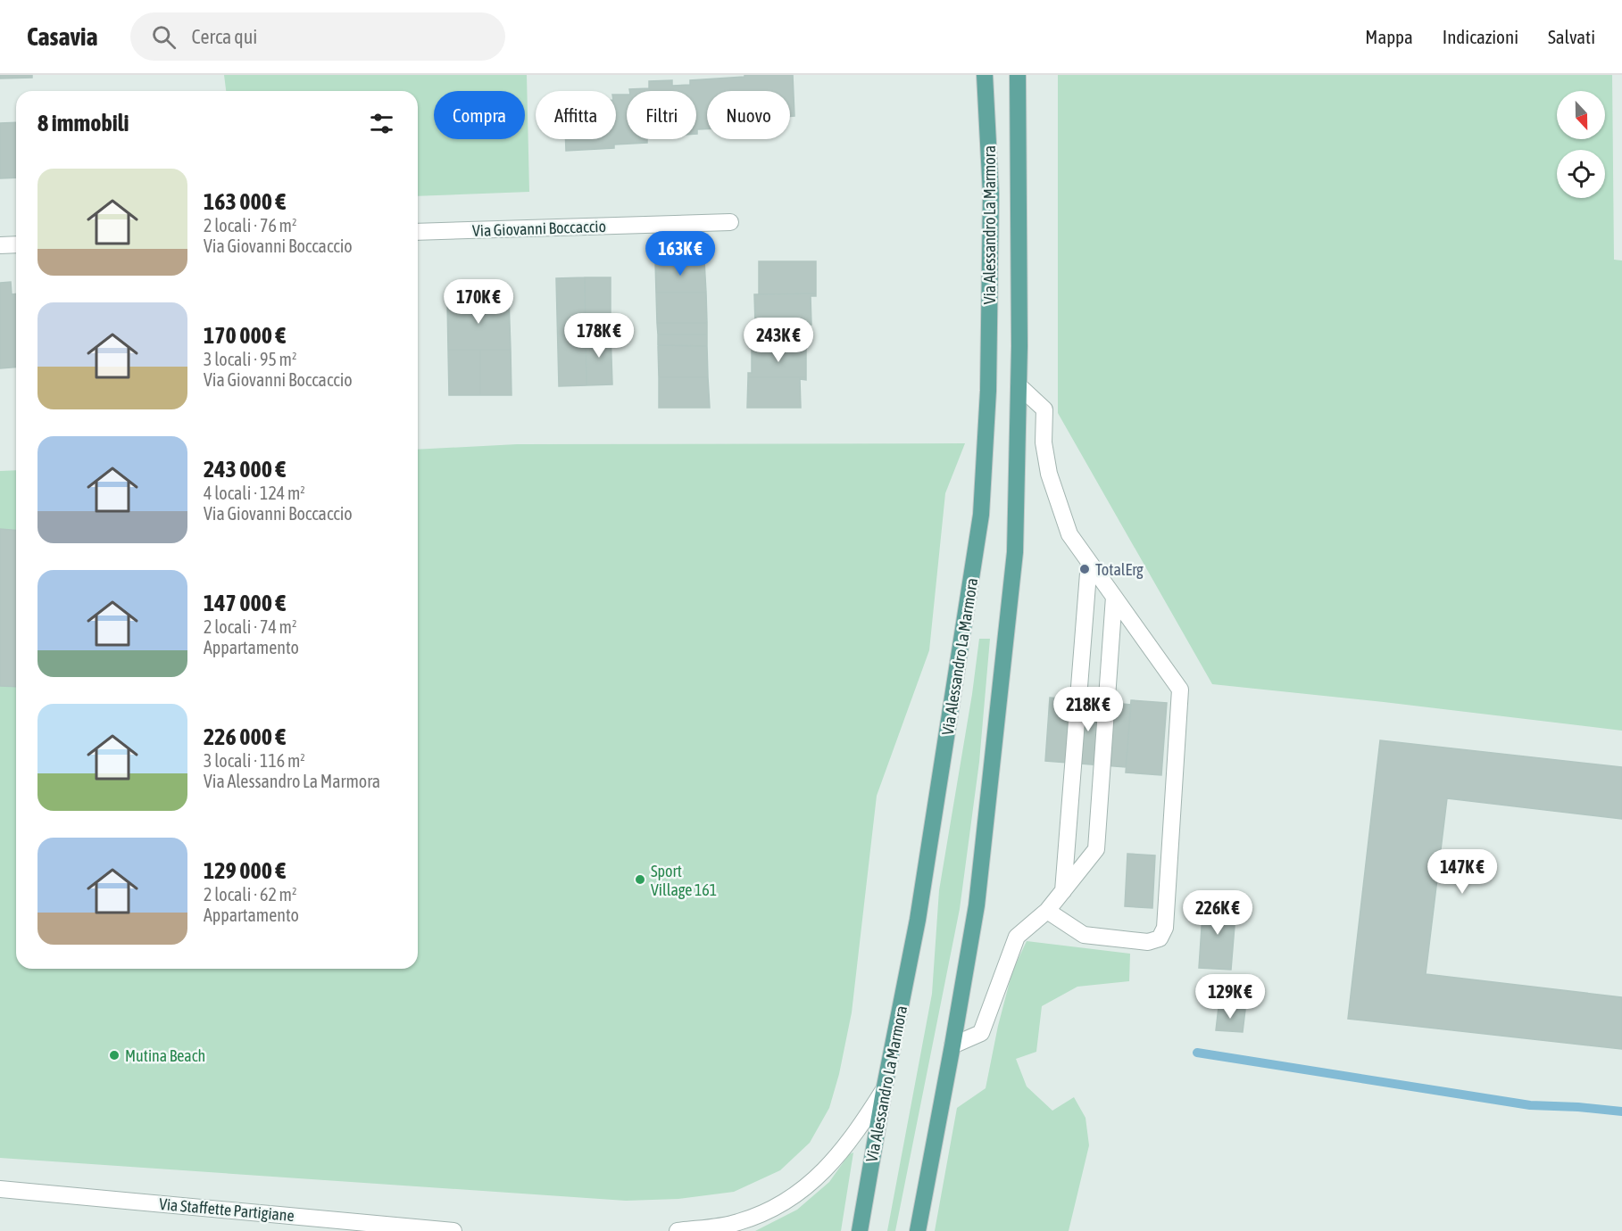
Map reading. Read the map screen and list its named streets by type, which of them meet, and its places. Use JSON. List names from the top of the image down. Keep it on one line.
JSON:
{"streets":{"main road":["Via Alessandro La Marmora"],"street":["Via Giovanni Boccaccio","Via Staffette Partigiane"]},"places":["TotalErg","Sport Village 161","Mutina Beach"],"north":"bottom","page":{"header":"Casavia","search":"Cerca qui","nav":["Mappa","Indicazioni","Salvati"],"chip":["Compra","Affitta","Filtri","Nuovo"],"heading":"8 immobili","list":[{"name":"163 000 €","note":"2 locali · 76 m² · Via Giovanni Boccaccio"},{"name":"170 000 €","note":"3 locali · 95 m² · Via Giovanni Boccaccio"},{"name":"243 000 €","note":"4 locali · 124 m² · Via Giovanni Boccaccio"},{"name":"147 000 €","note":"2 locali · 74 m² · Appartamento"},{"name":"226 000 €","note":"3 locali · 116 m² · Via Alessandro La Marmora"},{"name":"129 000 €","note":"2 locali · 62 m² · Appartamento"}],"price":["163K €","170K €","178K €","243K €","218K €","147K €","226K €","129K €"]}}
